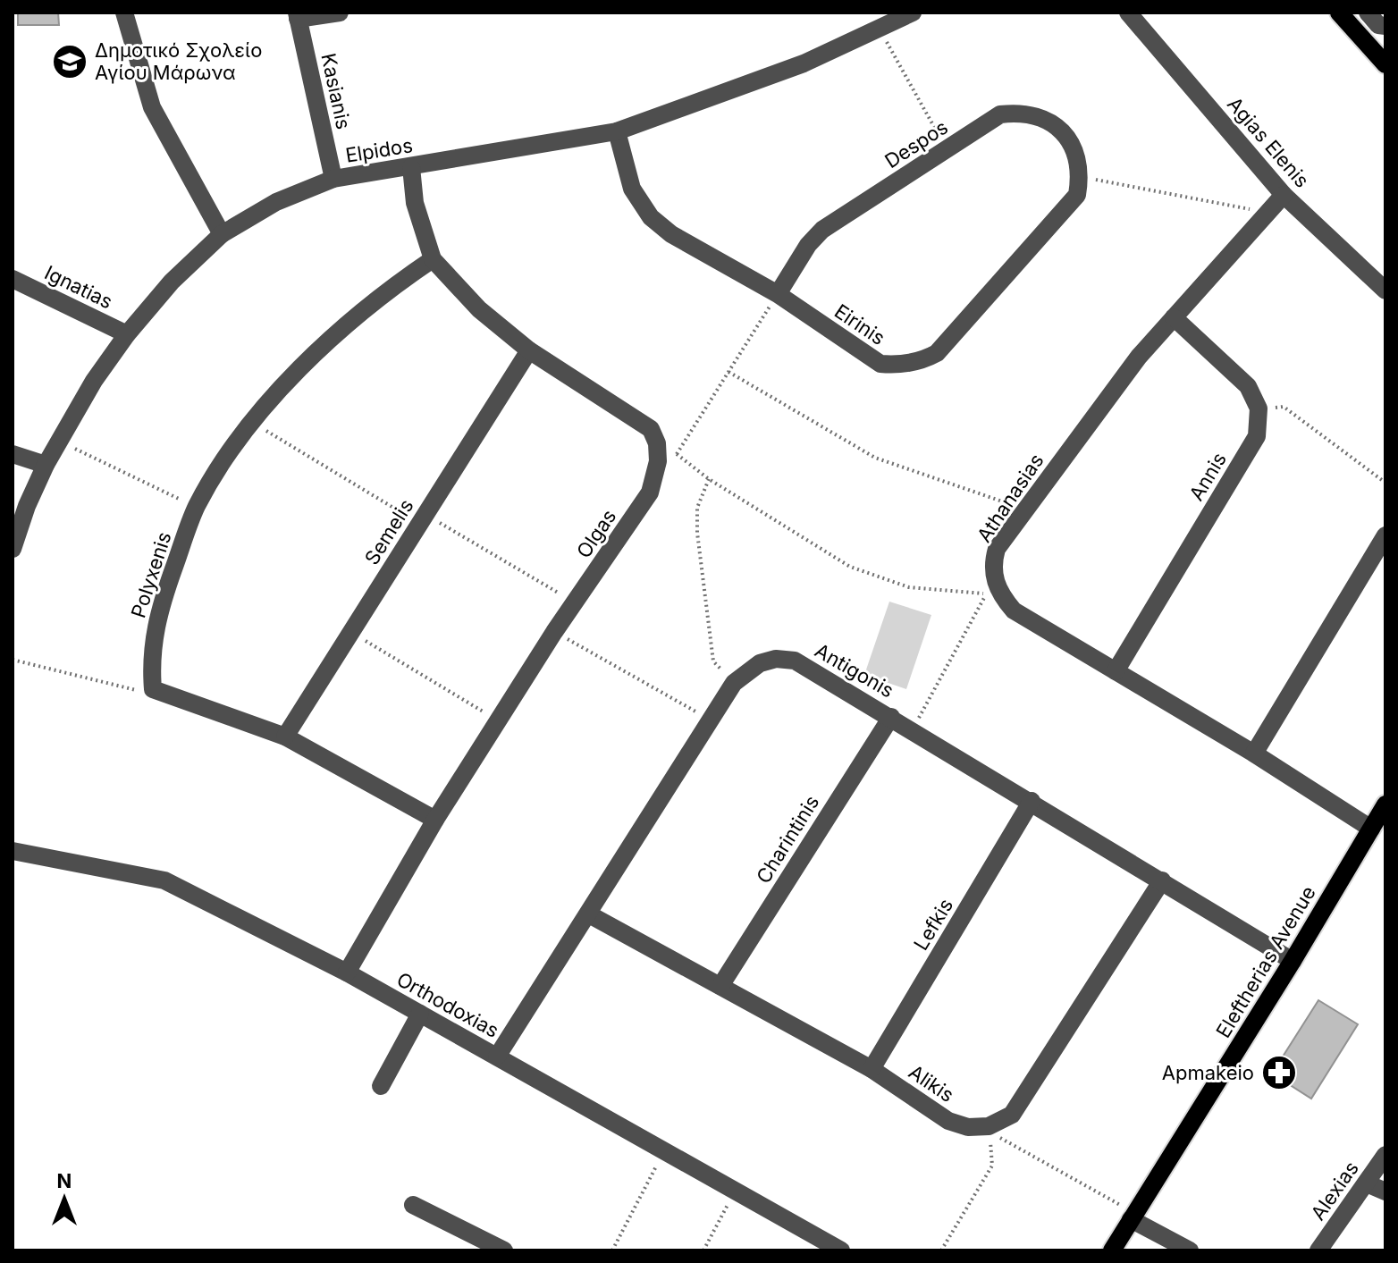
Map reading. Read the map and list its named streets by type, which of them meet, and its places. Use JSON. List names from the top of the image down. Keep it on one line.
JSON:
{"streets":{"main road":["Eleftherias Avenue"],"street":["Kasianis","Agias Elenis","Despos","Elpidos","Ignatias","Eirinis","Annis","Athanasias","Semelis","Olgas","Polyxenis","Antigonis","Charintinis","Lefkis","Orthodoxias","Alikis","Alexias"]},"crossings":[["Kasianis","Elpidos"],["Agias Elenis","Athanasias"],["Despos","Eirinis"],["Elpidos","Ignatias"],["Elpidos","Eirinis"],["Annis","Athanasias"],["Athanasias","Eleftherias Avenue"],["Olgas","Orthodoxias"],["Antigonis","Charintinis"],["Antigonis","Lefkis"],["Antigonis","Eleftherias Avenue"],["Antigonis","Orthodoxias"],["Antigonis","Alikis"],["Charintinis","Alikis"],["Lefkis","Alikis"]],"places":{"school or university":["Δημοτικό Σχολείο Αγίου Μάρωνα"],"pharmacy":["Apmakeio"]},"north":"top"}
